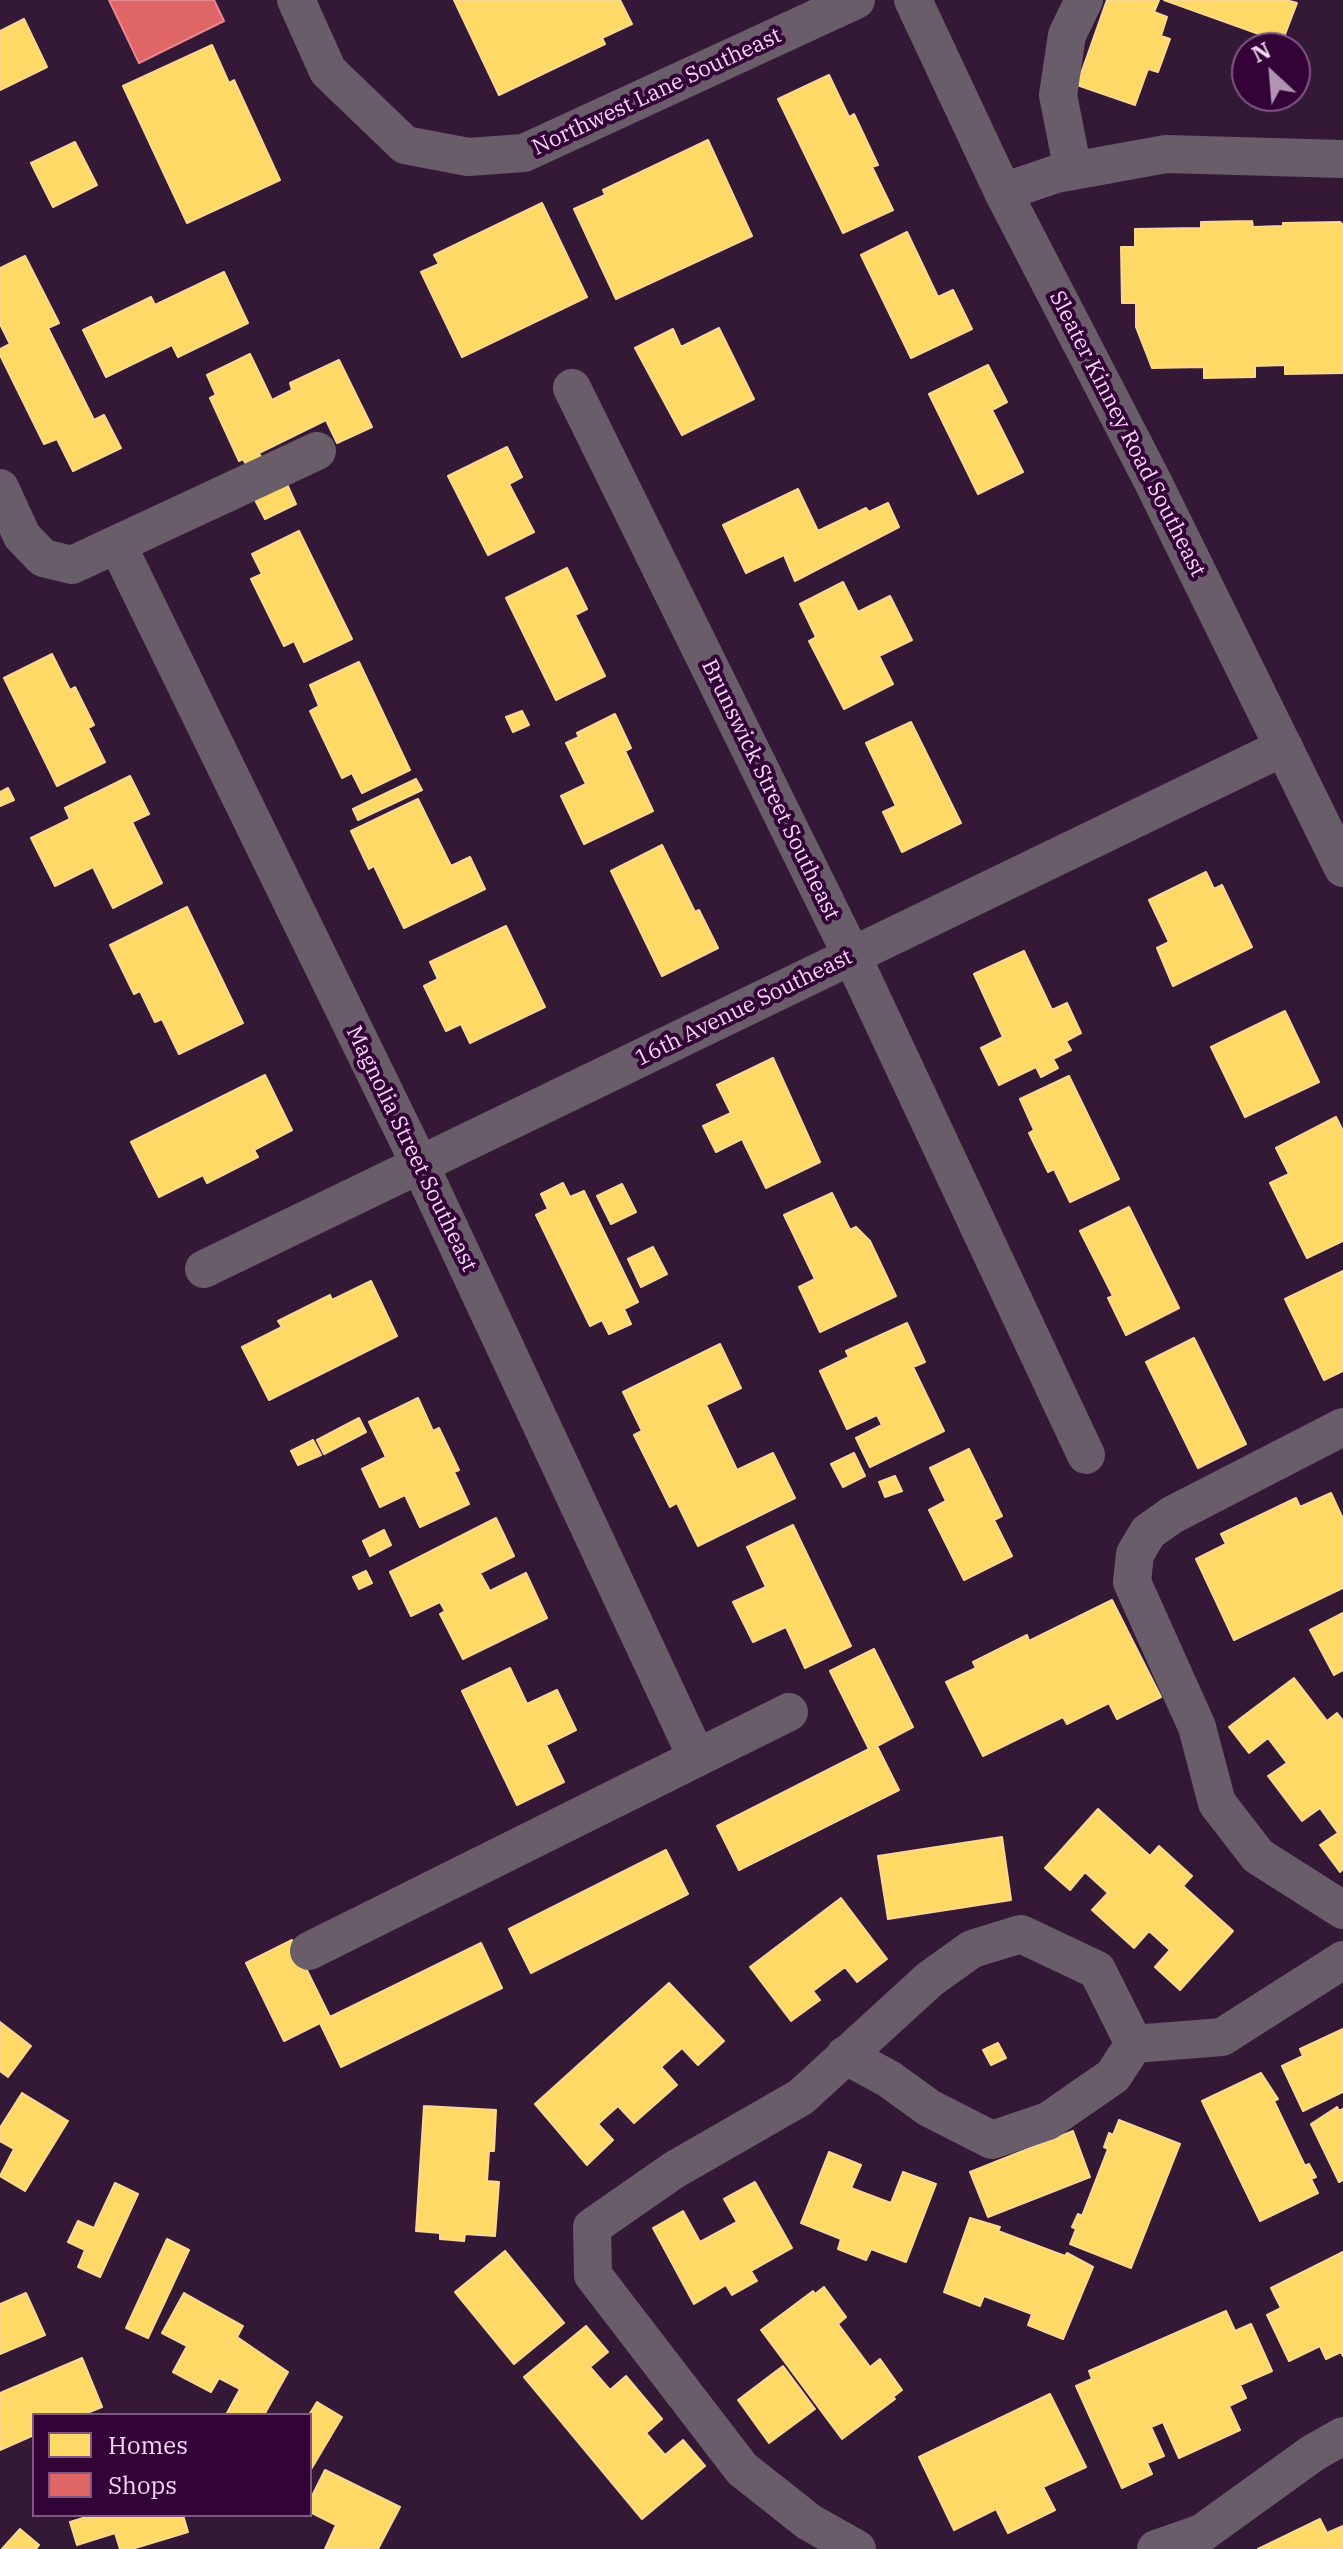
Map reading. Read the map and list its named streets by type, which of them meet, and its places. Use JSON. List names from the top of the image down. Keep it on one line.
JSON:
{"streets":{"street":["Northwest Lane Southeast","Sleater Kinney Road Southeast","Brunswick Street Southeast","16th Avenue Southeast","Magnolia Street Southeast"]},"crossings":[["Sleater Kinney Road Southeast","16th Avenue Southeast"],["Brunswick Street Southeast","16th Avenue Southeast"],["16th Avenue Southeast","Magnolia Street Southeast"]],"legend":["Homes","Shops"],"north":"top left"}
